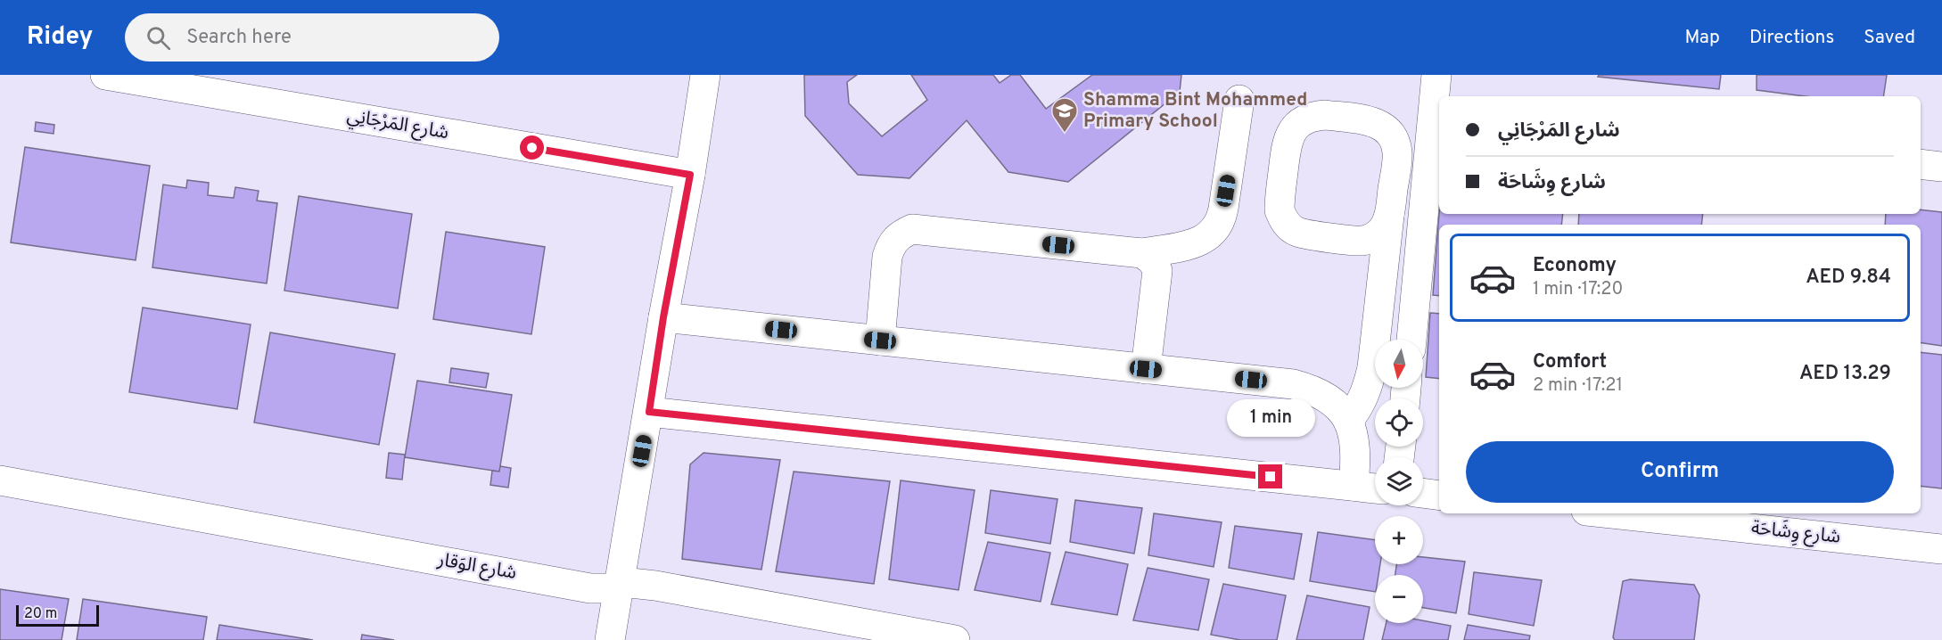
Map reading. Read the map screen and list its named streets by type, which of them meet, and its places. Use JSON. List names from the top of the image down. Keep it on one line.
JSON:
{"streets":{"street":["شارع المَرْجَانِي","شارع وِشَاحَة","شارع الوَقار"]},"places":{"school or university":["Shamma Bint Mohammed Primary School"]},"scale_bar":"20 m","north":"bottom","page":{"header":"Ridey","search":"Search here","nav":["Map","Directions","Saved"],"banner":["شارع المَرْجَانِي","شارع وِشَاحَة"],"list":[{"name":"Economy","note":"1 min · 17:20","value":"AED 9.84"},{"name":"Comfort","note":"2 min · 17:21","value":"AED 13.29"}],"map_buttons":["+","−"],"bubble":"1 min","buttons":"Confirm","scale":"20 m"}}
